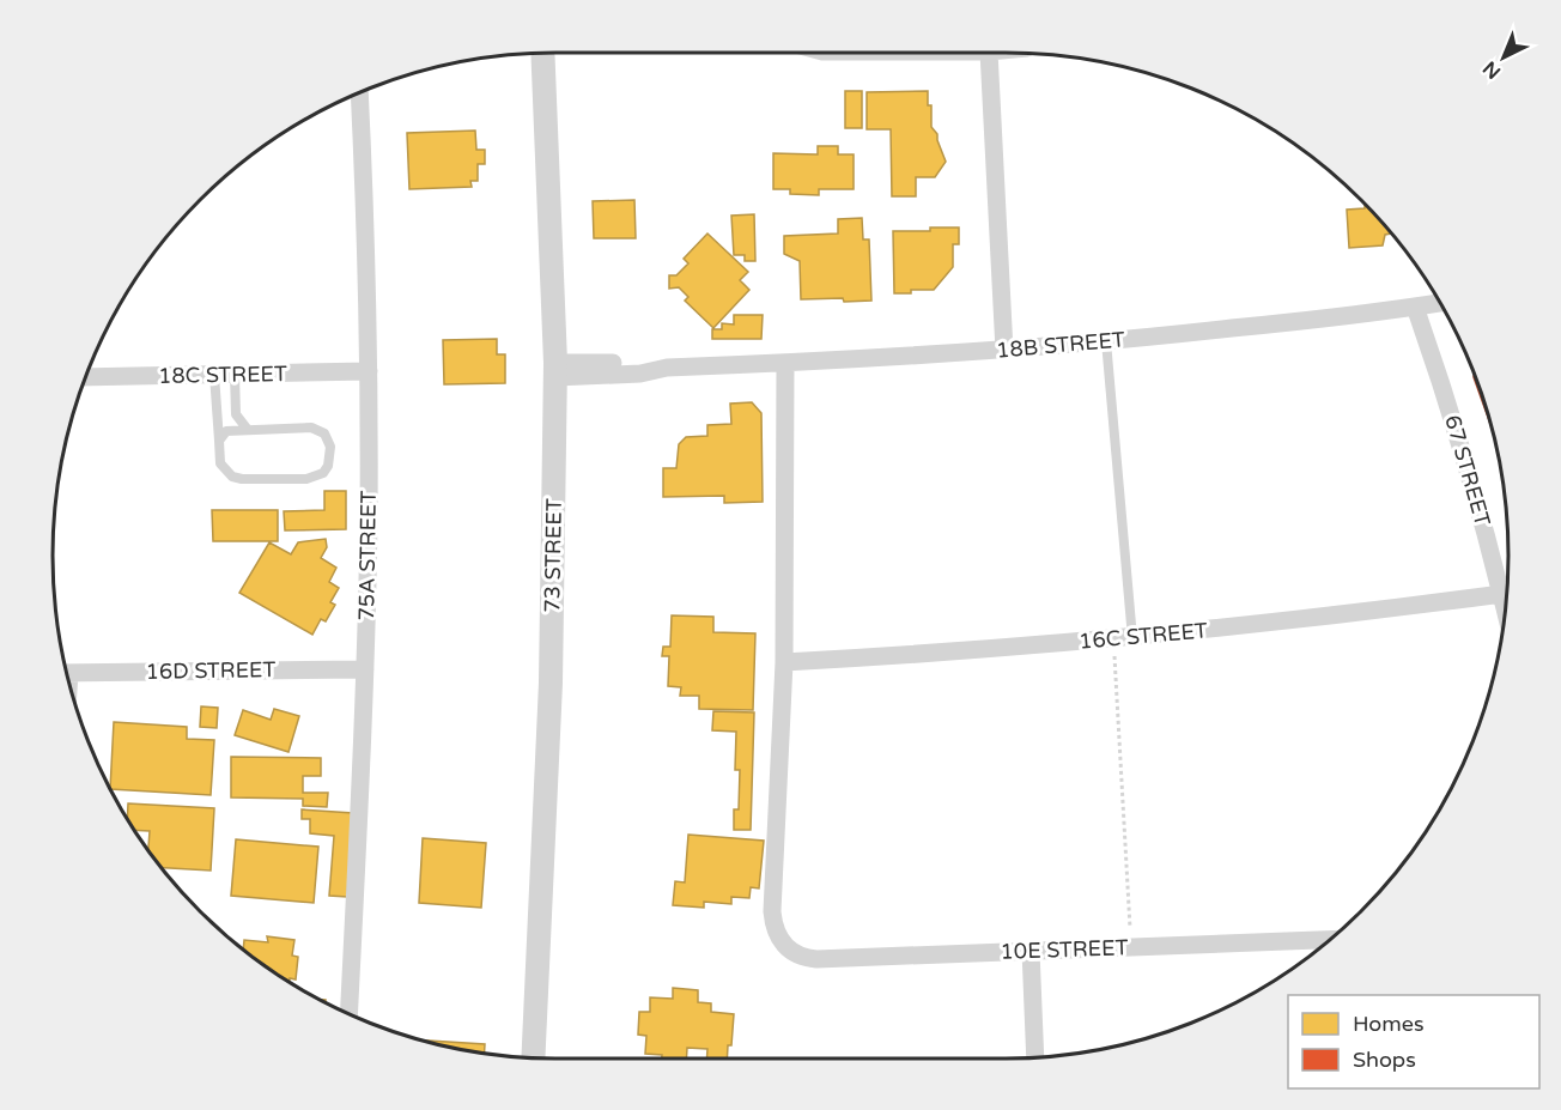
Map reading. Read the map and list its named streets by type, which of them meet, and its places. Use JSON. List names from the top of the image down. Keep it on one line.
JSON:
{"streets":{"street":["18B STREET","18C STREET","67 STREET","75A STREET","73 STREET","16C STREET","16D STREET","10E STREET"]},"crossings":[["18B STREET","67 STREET"],["18B STREET","73 STREET"],["18C STREET","75A STREET"],["67 STREET","16C STREET"],["75A STREET","16D STREET"],["16C STREET","10E STREET"]],"legend":["Homes","Shops"],"north":"bottom left"}
